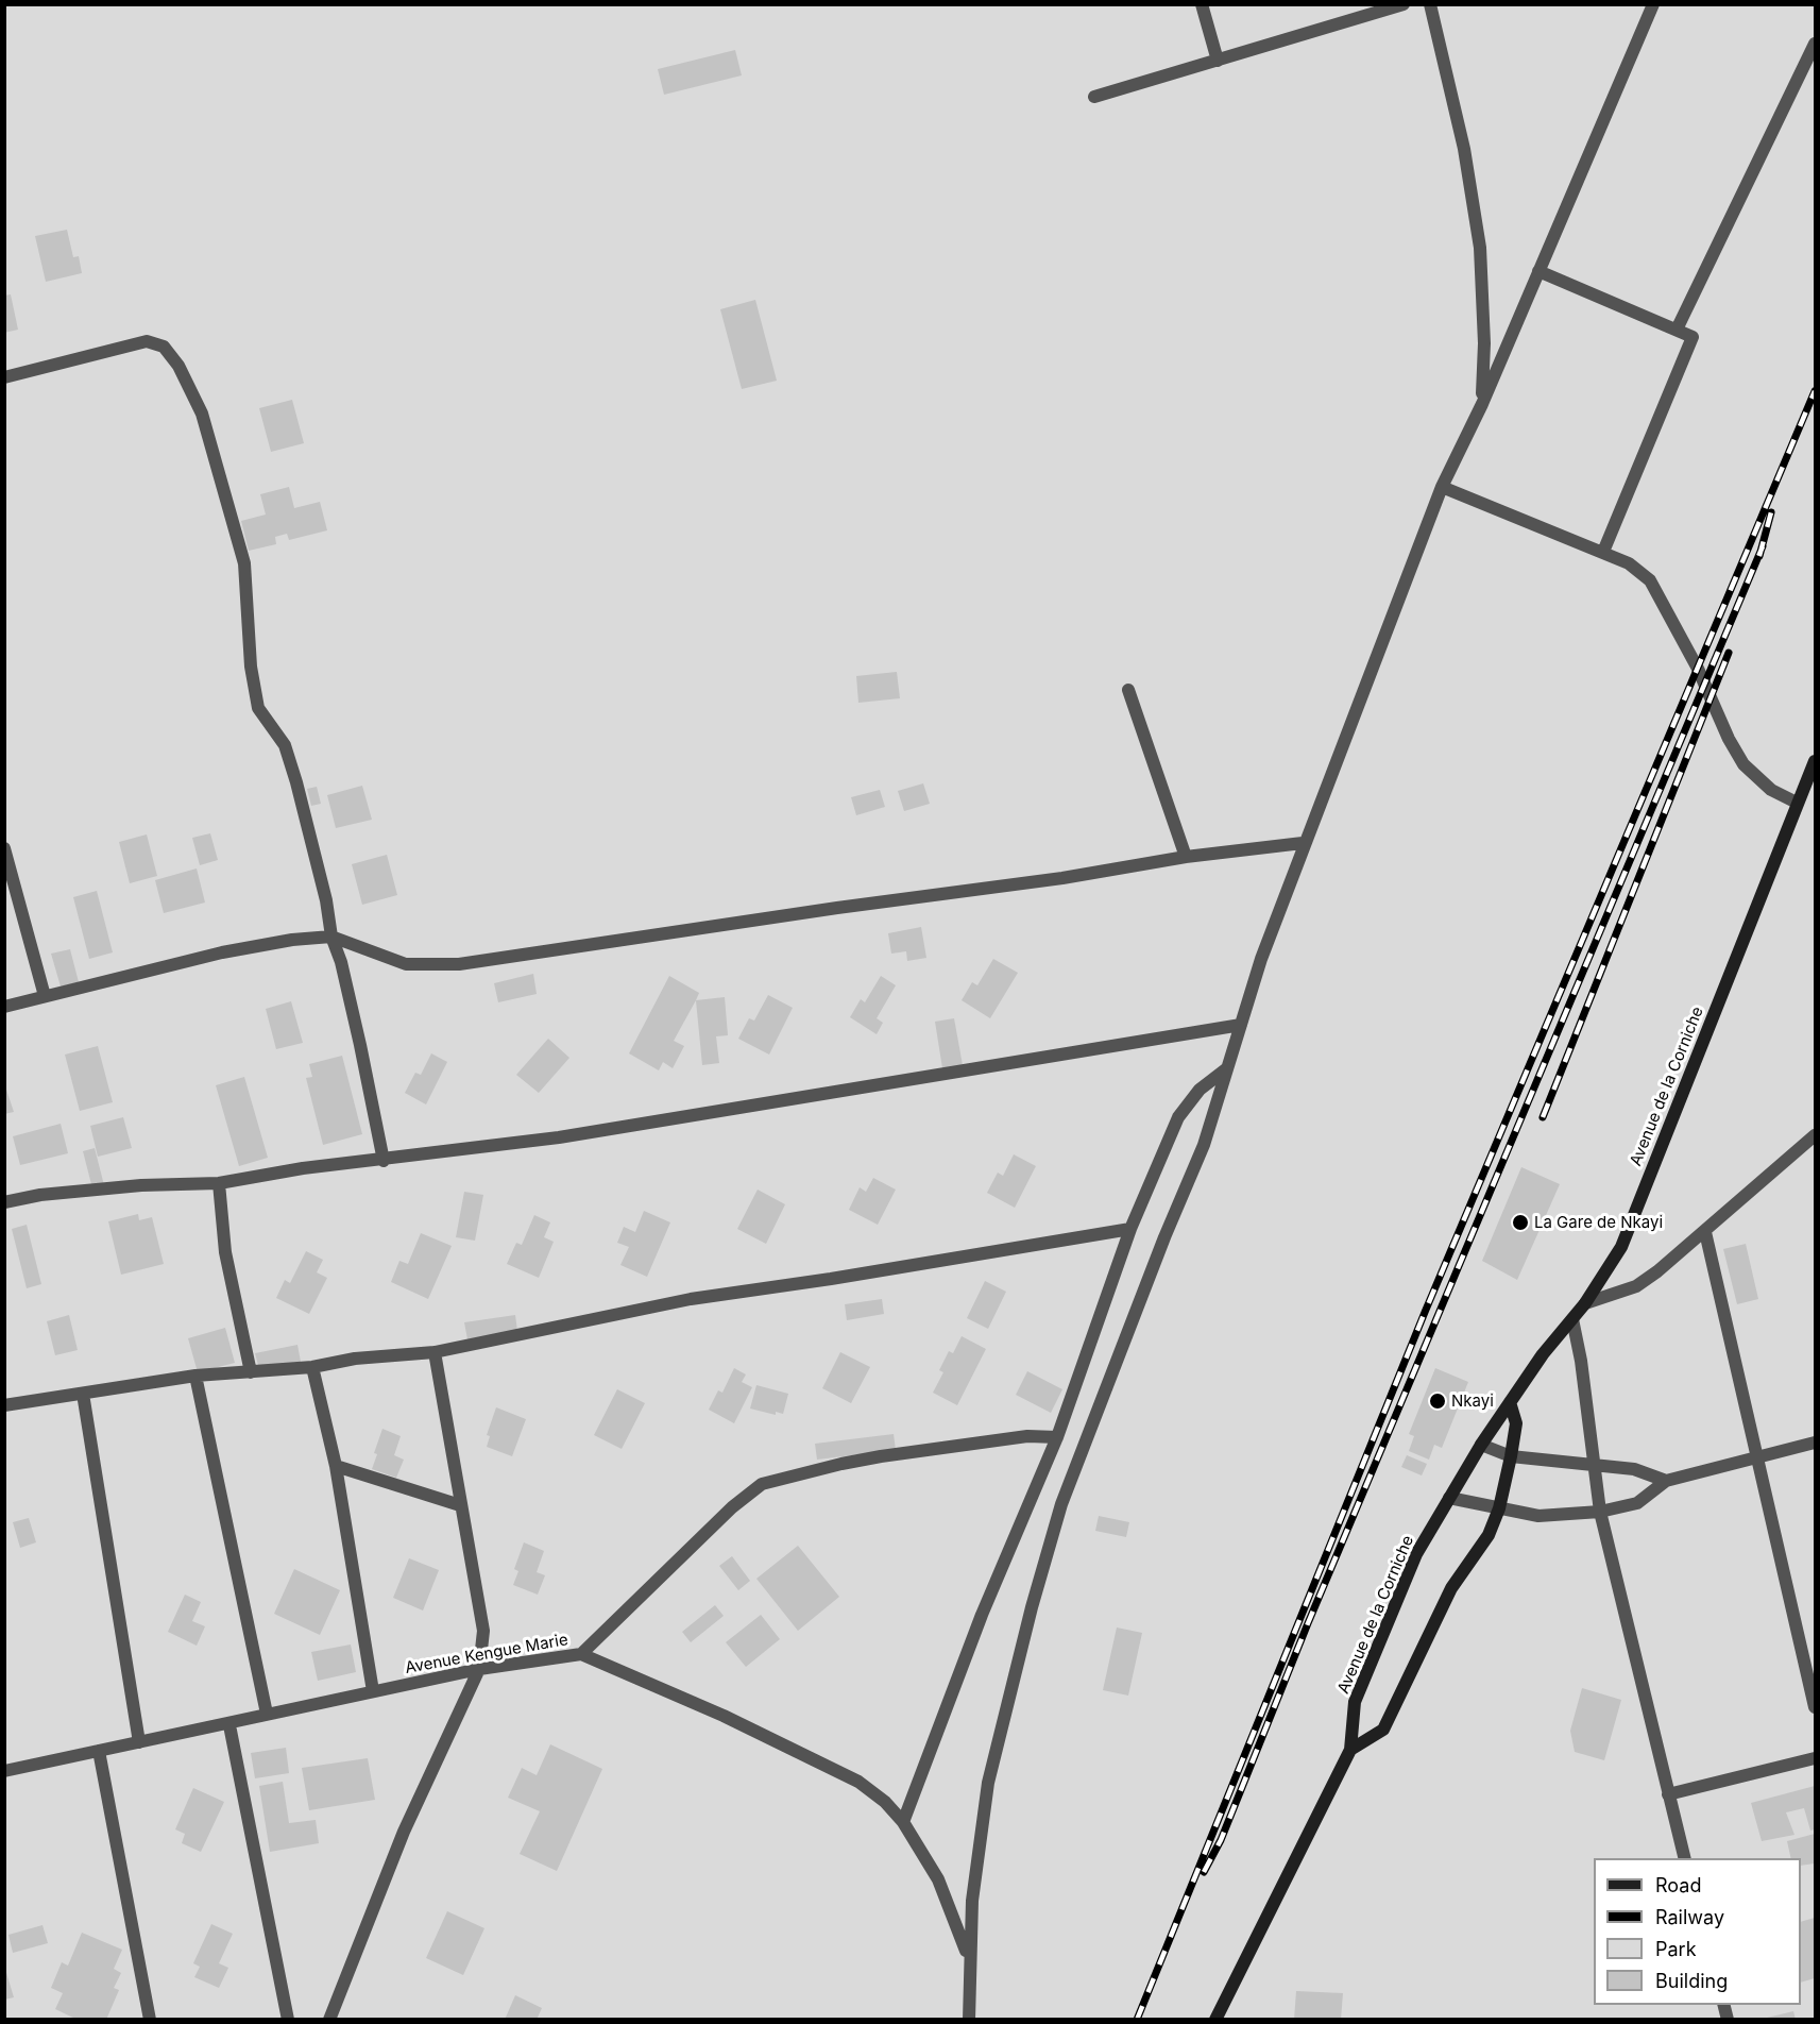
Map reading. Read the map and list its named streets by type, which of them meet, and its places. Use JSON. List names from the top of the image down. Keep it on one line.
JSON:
{"streets":{"street":["Avenue de la Corniche","Avenue Kengue Marie"]},"places":["La Gare de Nkayi","Nkayi"],"legend":["Road","Railway","Park","Building"]}
